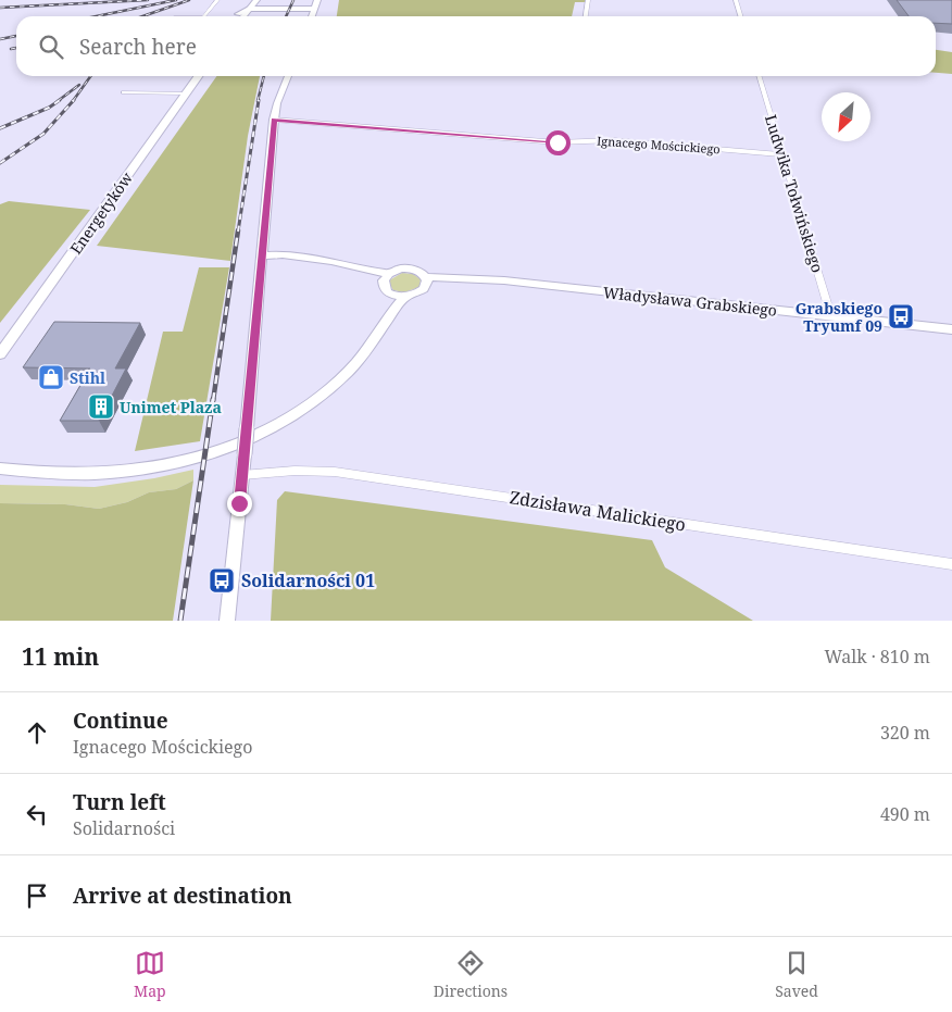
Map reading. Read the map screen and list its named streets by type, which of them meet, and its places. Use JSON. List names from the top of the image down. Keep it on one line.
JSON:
{"streets":{"main road":["Energetyków"],"street":["Ignacego Mościckiego","Ludwika Tołwińskiego","Władysława Grabskiego","Zdzisława Malickiego"]},"crossings":[["Ignacego Mościckiego","Ludwika Tołwińskiego"],["Ludwika Tołwińskiego","Władysława Grabskiego"]],"places":{"bus stop":["Grabskiego Tryumf 09","Solidarności 01"],"shop":["Stihl"],"building":["Unimet Plaza"]},"north":"bottom left","page":{"search":"Search here","heading":["11 min","Walk · 810 m"],"list":[["Continue","Ignacego Mościckiego","320 m"],["Turn left","Solidarności","490 m"],"Arrive at destination"],"nav":["Map","Directions","Saved"]}}
